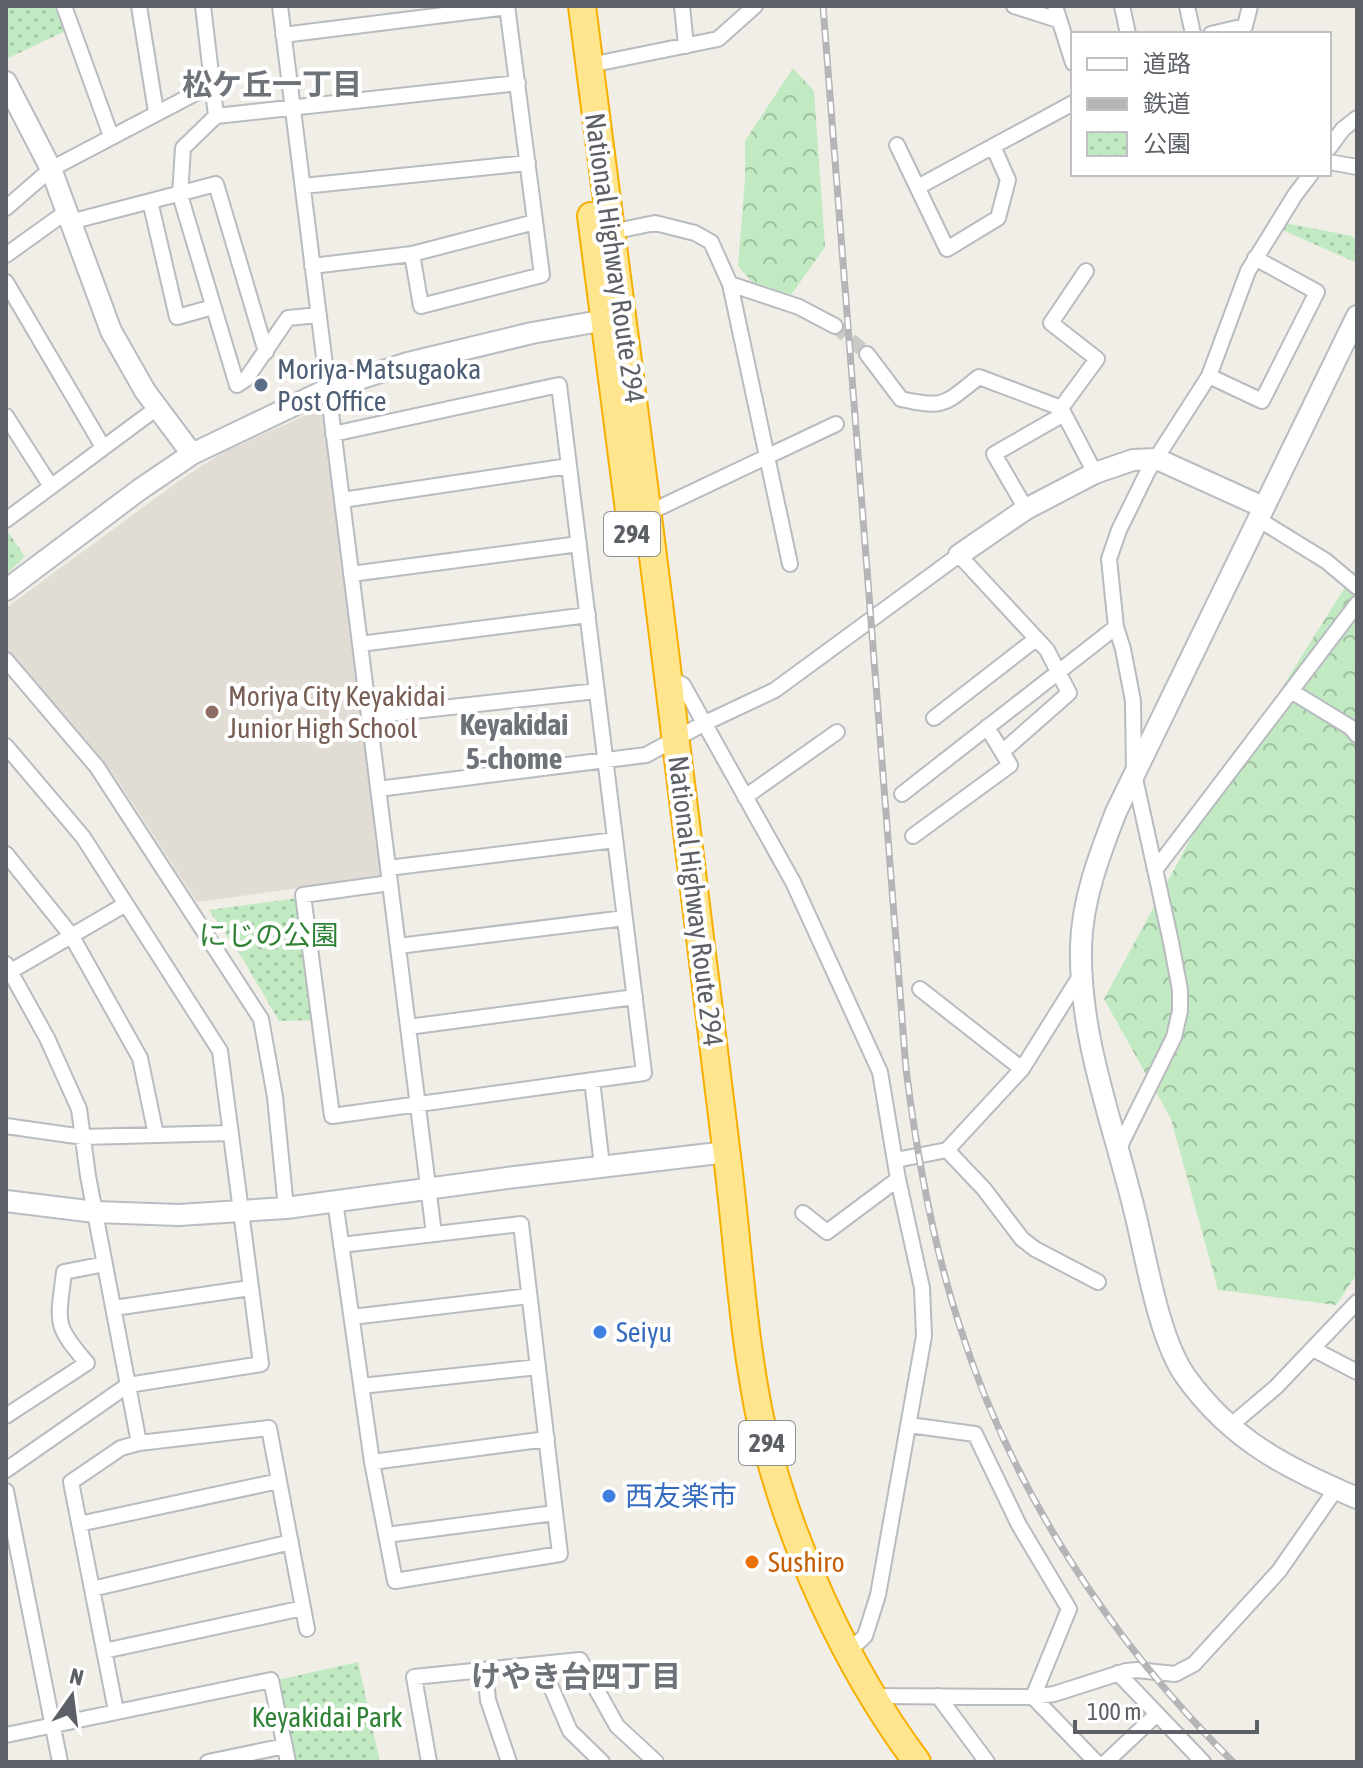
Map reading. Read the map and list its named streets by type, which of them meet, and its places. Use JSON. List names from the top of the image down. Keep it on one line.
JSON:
{"streets":{"highway":["National Highway Route 294","294"]},"districts":["松ケ丘一丁目","Keyakidai 5-chome","けやき台四丁目"],"parks":["にじの公園","Keyakidai Park"],"places":["Moriya-Matsugaoka Post Office","Moriya City Keyakidai Junior High School","Seiyu","西友楽市","Sushiro"],"legend":["道路","鉄道","公園"],"scale_bar":"100 m","north":"top"}
